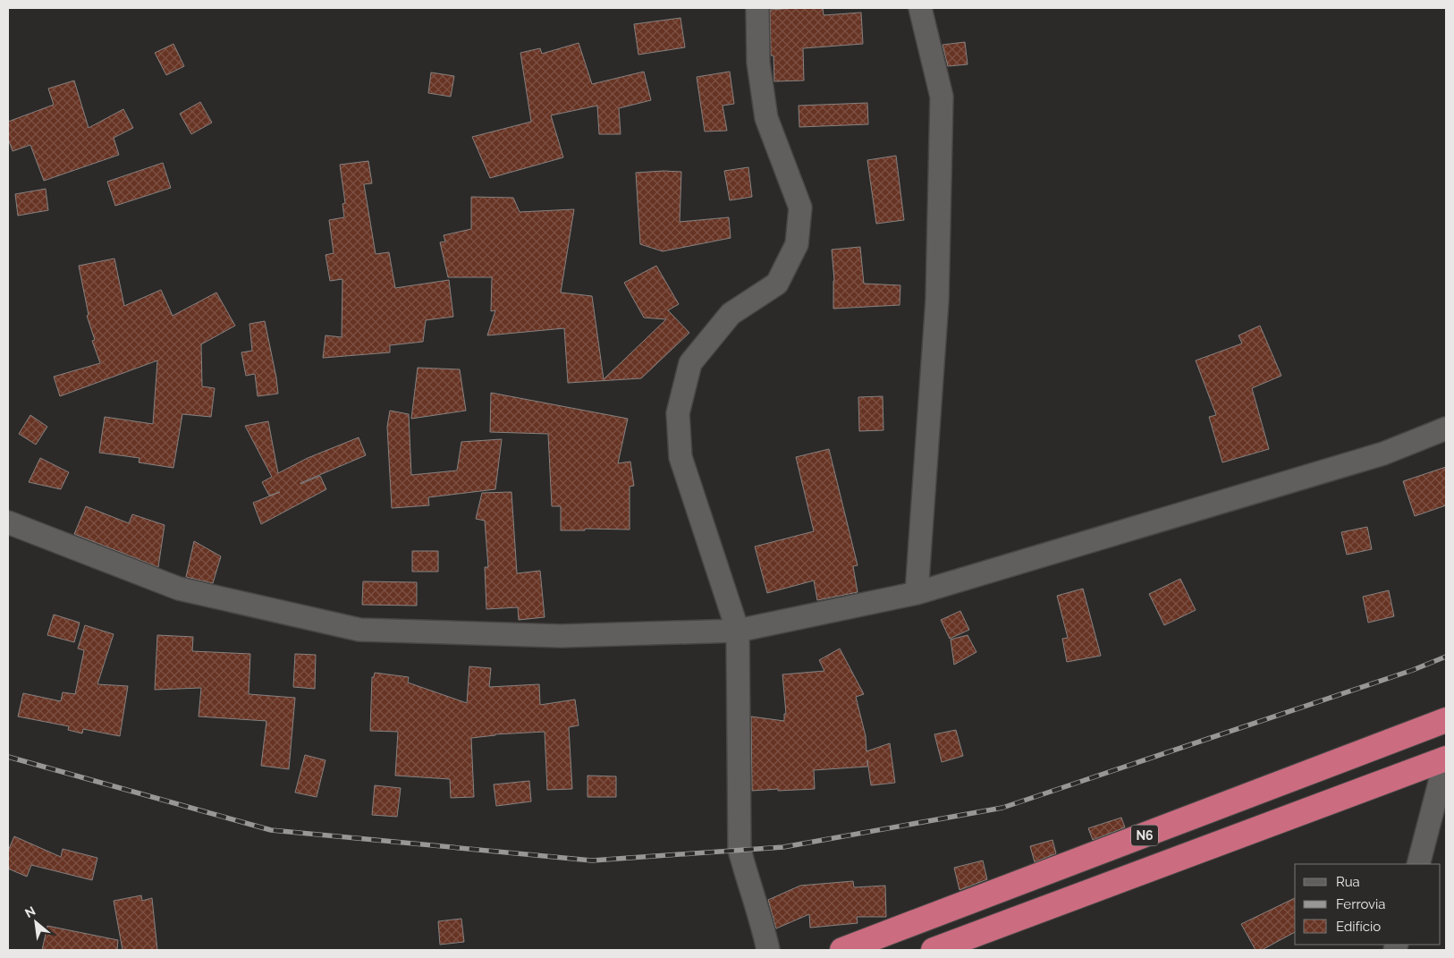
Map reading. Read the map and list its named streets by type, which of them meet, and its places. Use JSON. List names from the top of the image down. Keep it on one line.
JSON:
{"streets":{"highway":["N6"]},"legend":["Rua","Ferrovia","Edifício"],"north":"top left"}
